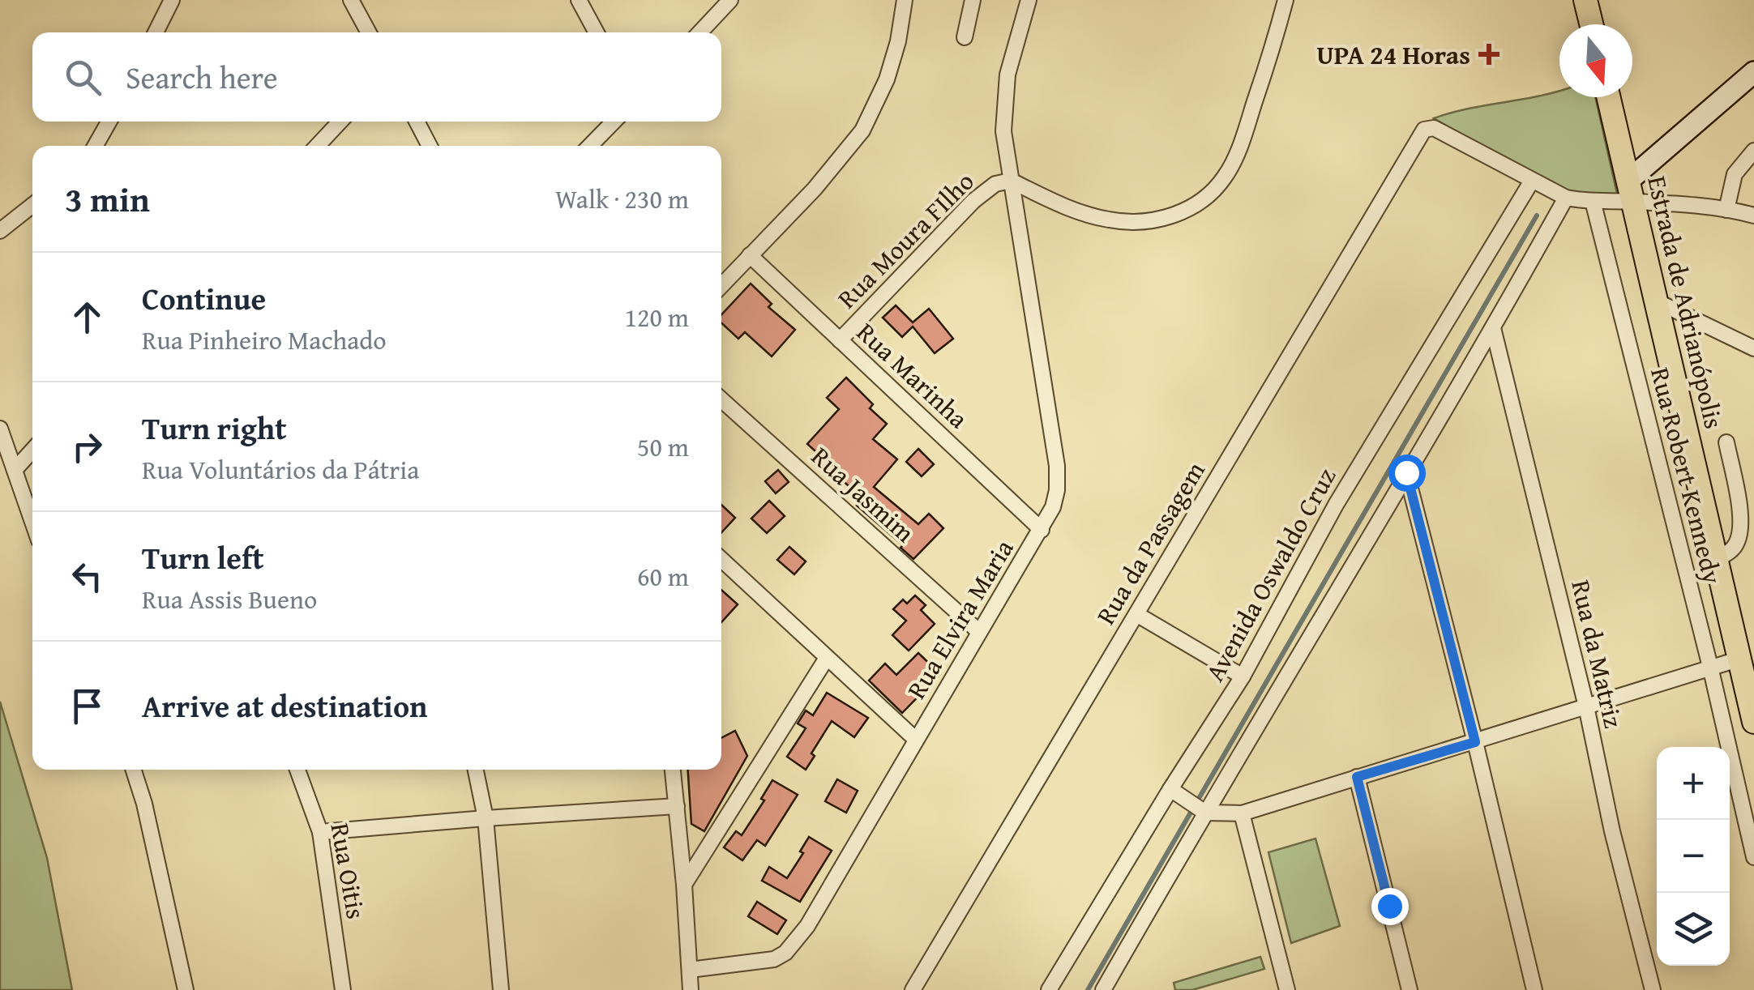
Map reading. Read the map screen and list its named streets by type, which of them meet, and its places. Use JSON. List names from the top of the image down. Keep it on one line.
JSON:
{"streets":{"main road":["Estrada de Adrianópolis"],"street":["Rua Moura FIlho","Rua Marinha","Rua Robert Kennedy","Rua Jasmim","Rua da Passagem","Avenida Oswaldo Cruz","Rua Elvira Maria","Rua da Matriz","Rua Oitis"]},"crossings":[["Rua Moura FIlho","Rua Marinha"],["Rua Moura FIlho","Rua Elvira Maria"],["Rua Marinha","Rua Elvira Maria"],["Rua Jasmim","Rua Elvira Maria"],["Rua da Passagem","Avenida Oswaldo Cruz"]],"places":{"health":["UPA 24 Horas"]},"north":"bottom","page":{"search":"Search here","heading":["3 min","Walk · 230 m"],"list":[["Continue","Rua Pinheiro Machado","120 m"],["Turn right","Rua Voluntários da Pátria","50 m"],["Turn left","Rua Assis Bueno","60 m"],"Arrive at destination"],"map_buttons":["+","−"]}}
